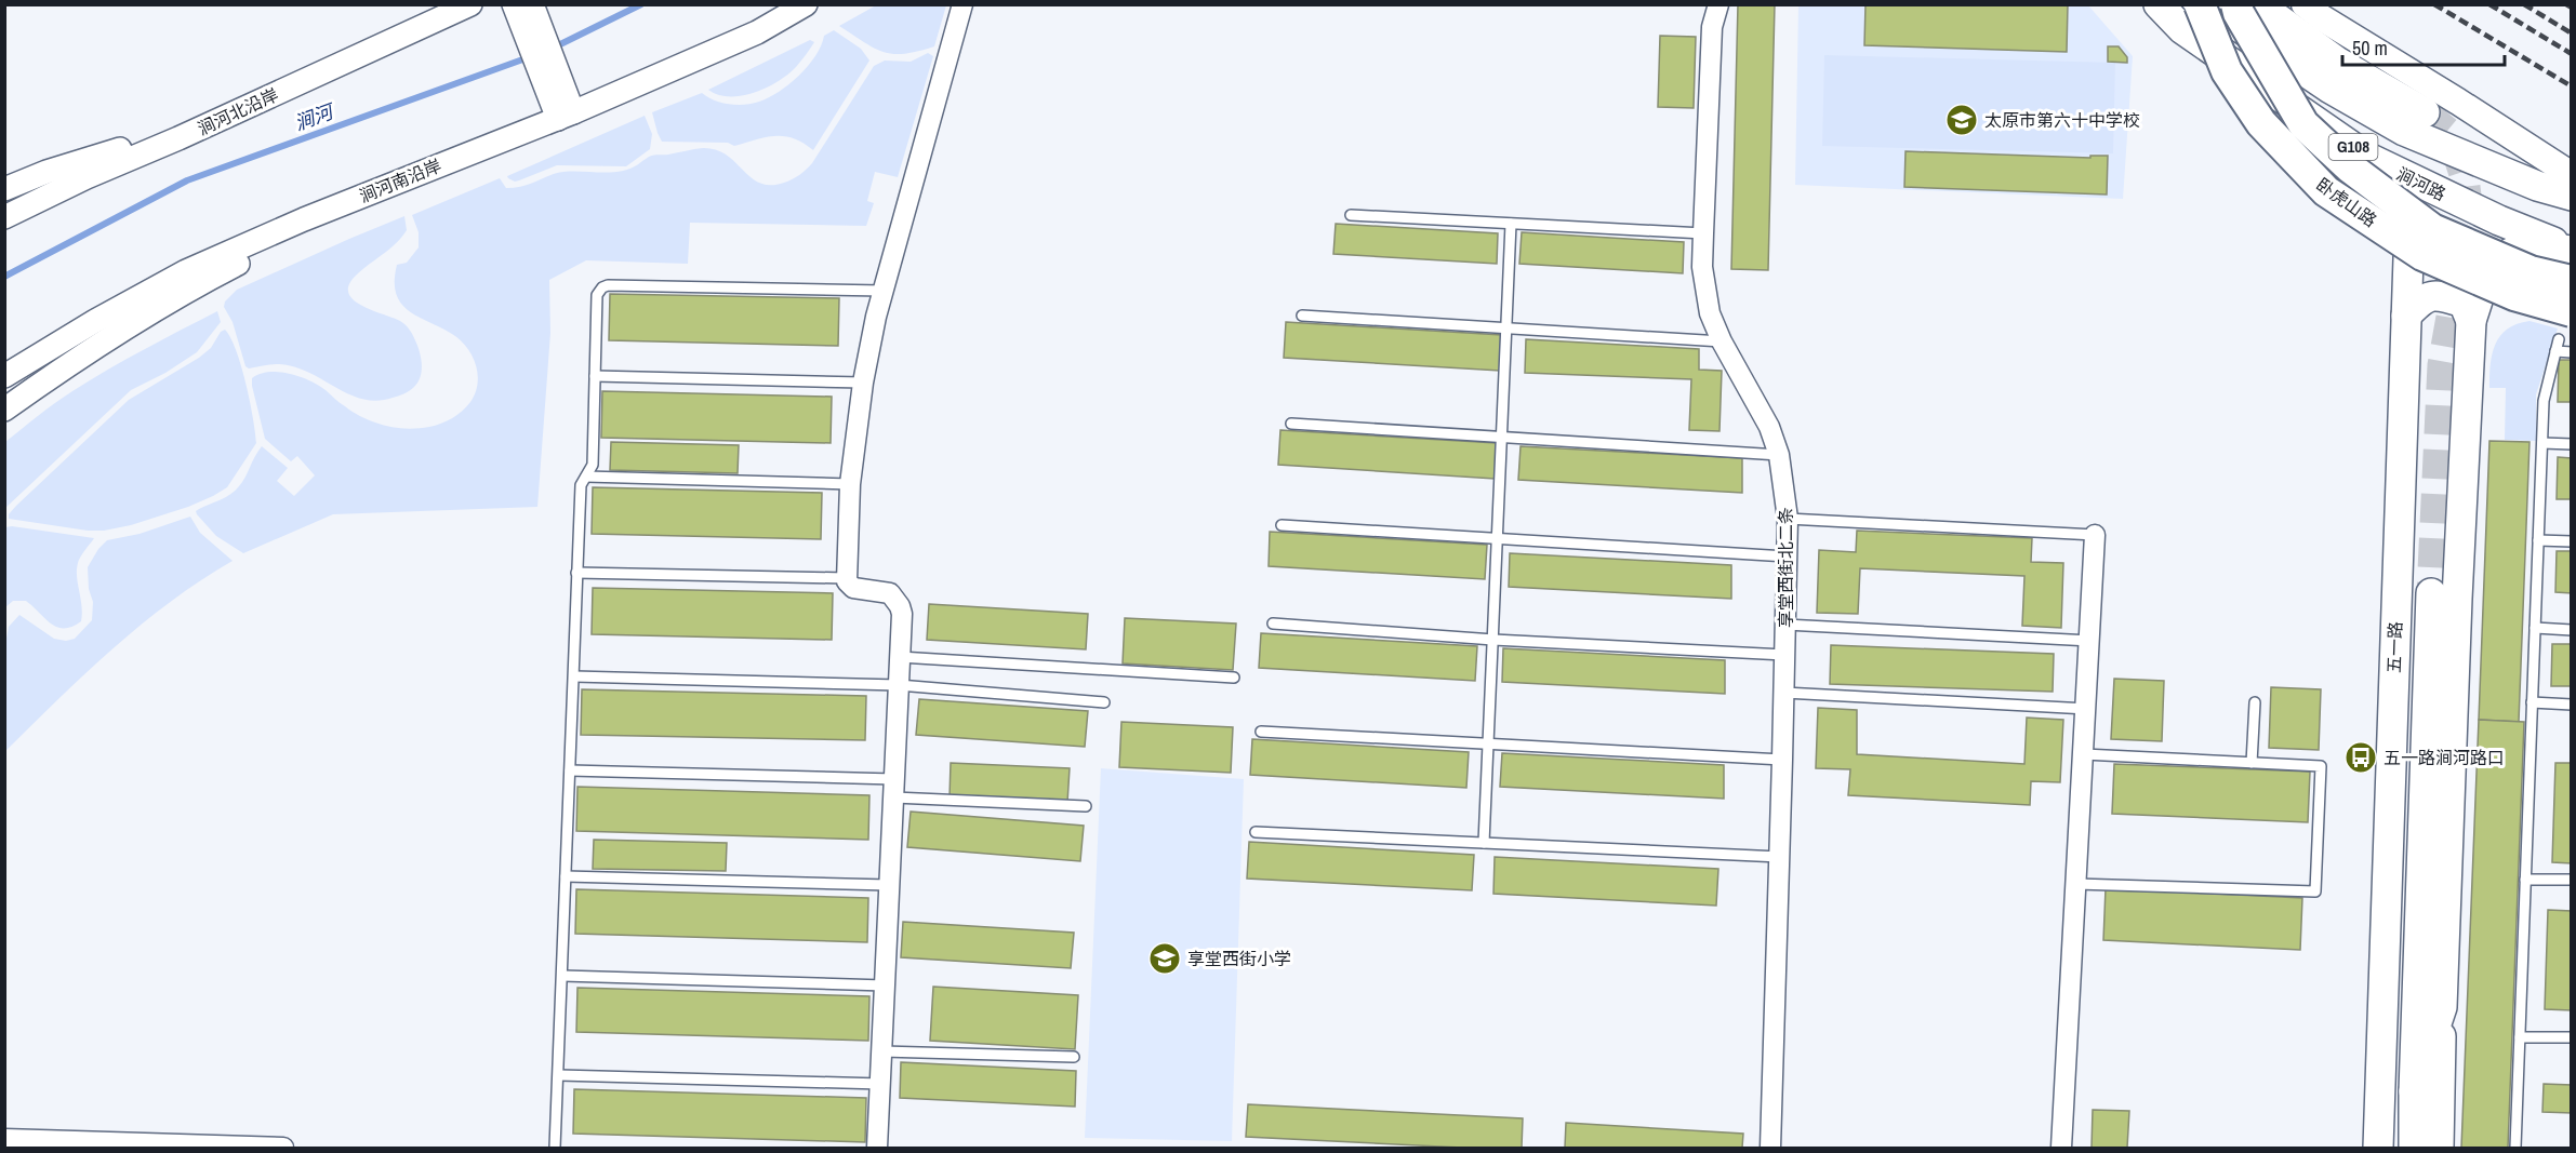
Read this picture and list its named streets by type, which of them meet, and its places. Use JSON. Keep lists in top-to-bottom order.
{
  "streets": {
    "highway": ["卧虎山路"],
    "main road": ["G108", "涧河路", "五一路"],
    "street": ["涧河北沿岸", "涧河南沿岸", "享堂西街北二条"]
  },
  "crossings": [
    ["涧河路", "五一路"]
  ],
  "water": ["涧河"],
  "places": {
    "school or university": ["太原市第六十中学校", "享堂西街小学"],
    "bus stop": ["五一路涧河路口"]
  },
  "scale_bar": "50 m"
}
